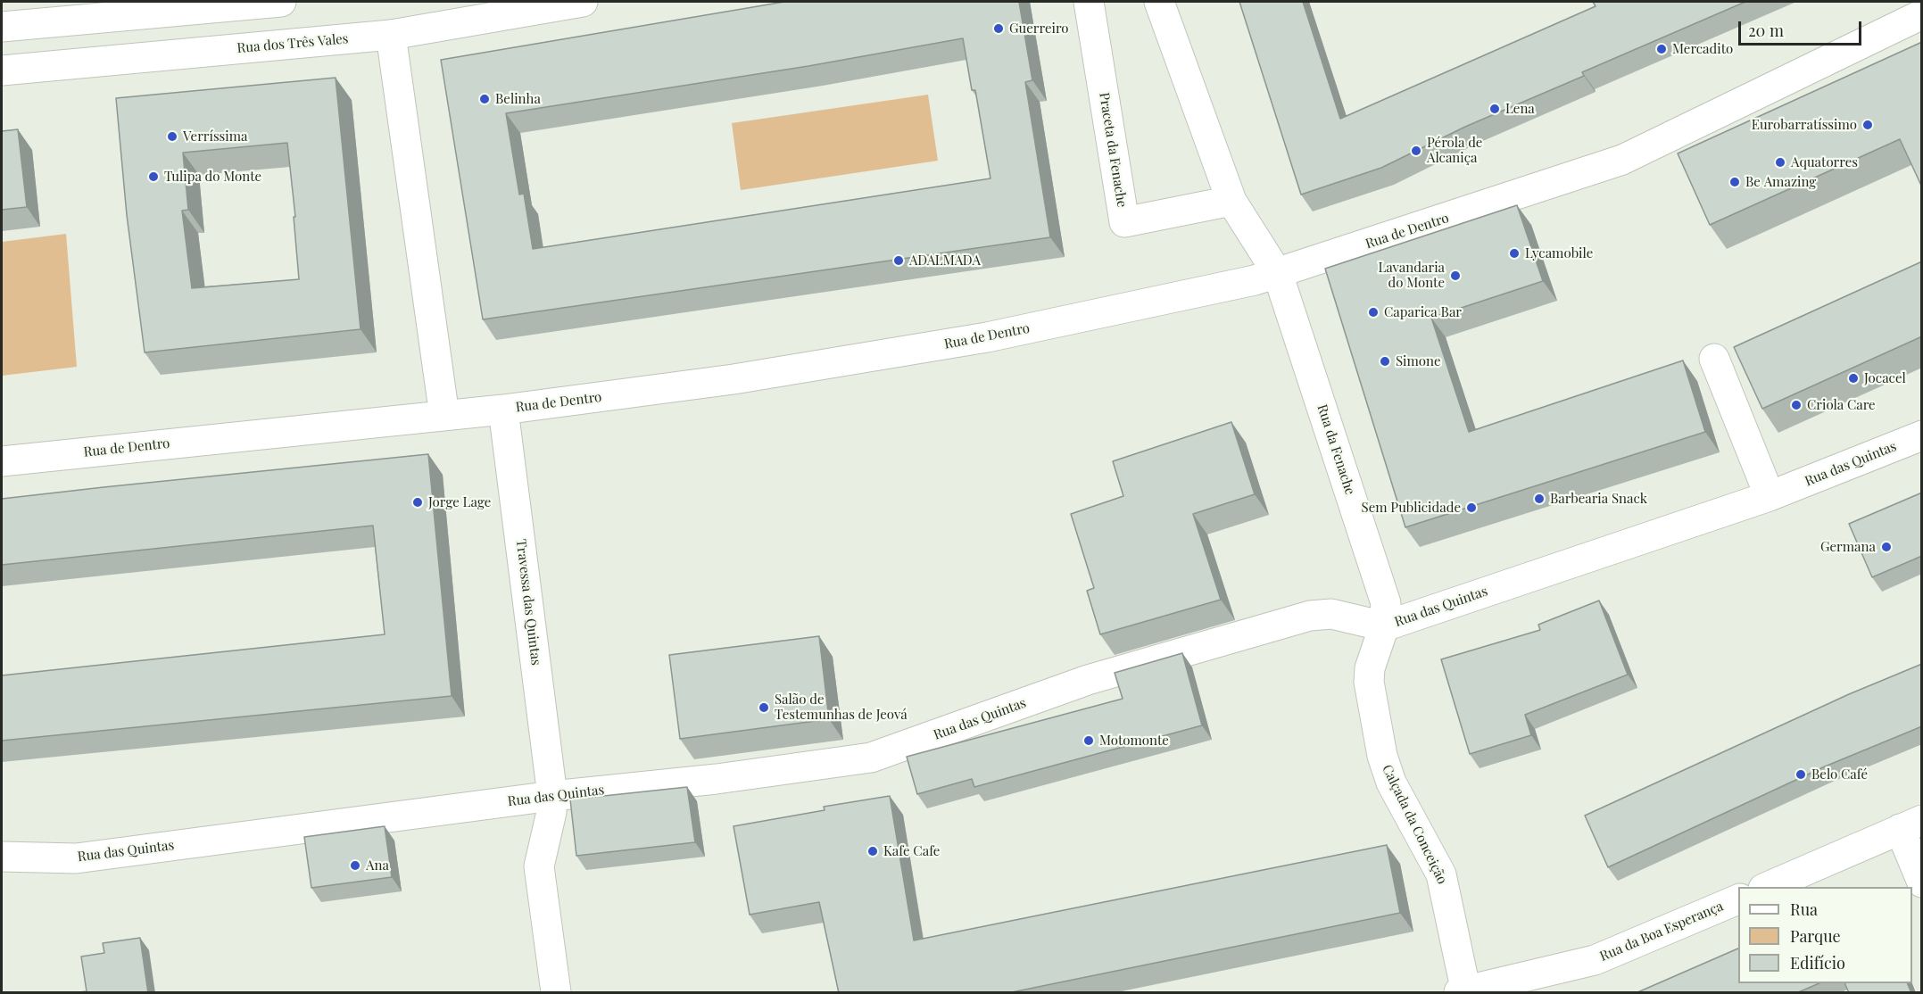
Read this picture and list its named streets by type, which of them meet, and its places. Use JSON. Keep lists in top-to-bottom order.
{
  "streets": {
    "street": [
      "Rua dos Três Vales",
      "Praceta da Fenache",
      "Rua de Dentro",
      "Rua da Fenache",
      "Rua das Quintas",
      "Travessa das Quintas",
      "Calçada da Conceição",
      "Rua da Boa Esperança"
    ]
  },
  "crossings": [
    ["Rua de Dentro", "Rua da Fenache"],
    ["Rua de Dentro", "Travessa das Quintas"],
    ["Rua da Fenache", "Rua das Quintas"],
    ["Rua da Fenache", "Calçada da Conceição"],
    ["Rua das Quintas", "Travessa das Quintas"],
    ["Rua das Quintas", "Calçada da Conceição"],
    ["Calçada da Conceição", "Rua da Boa Esperança"]
  ],
  "places": [
    "Guerreiro",
    "Mercadito",
    "Belinha",
    "Lena",
    "Eurobarratíssimo",
    "Verríssima",
    "Pérola de Alcaniça",
    "Aquatorres",
    "Tulipa do Monte",
    "Be Amazing",
    "Lycamobile",
    "ADALMADA",
    "Lavandaria do Monte",
    "Caparica Bar",
    "Simone",
    "Jocacel",
    "Criola Care",
    "Barbearia Snack",
    "Jorge Lage",
    "Sem Publicidade",
    "Germana",
    "Salão de Testemunhas de Jeová",
    "Motomonte",
    "Belo Café",
    "Kafe Cafe",
    "Ana"
  ],
  "legend": ["Rua", "Parque", "Edifício"],
  "scale_bar": "20 m"
}
